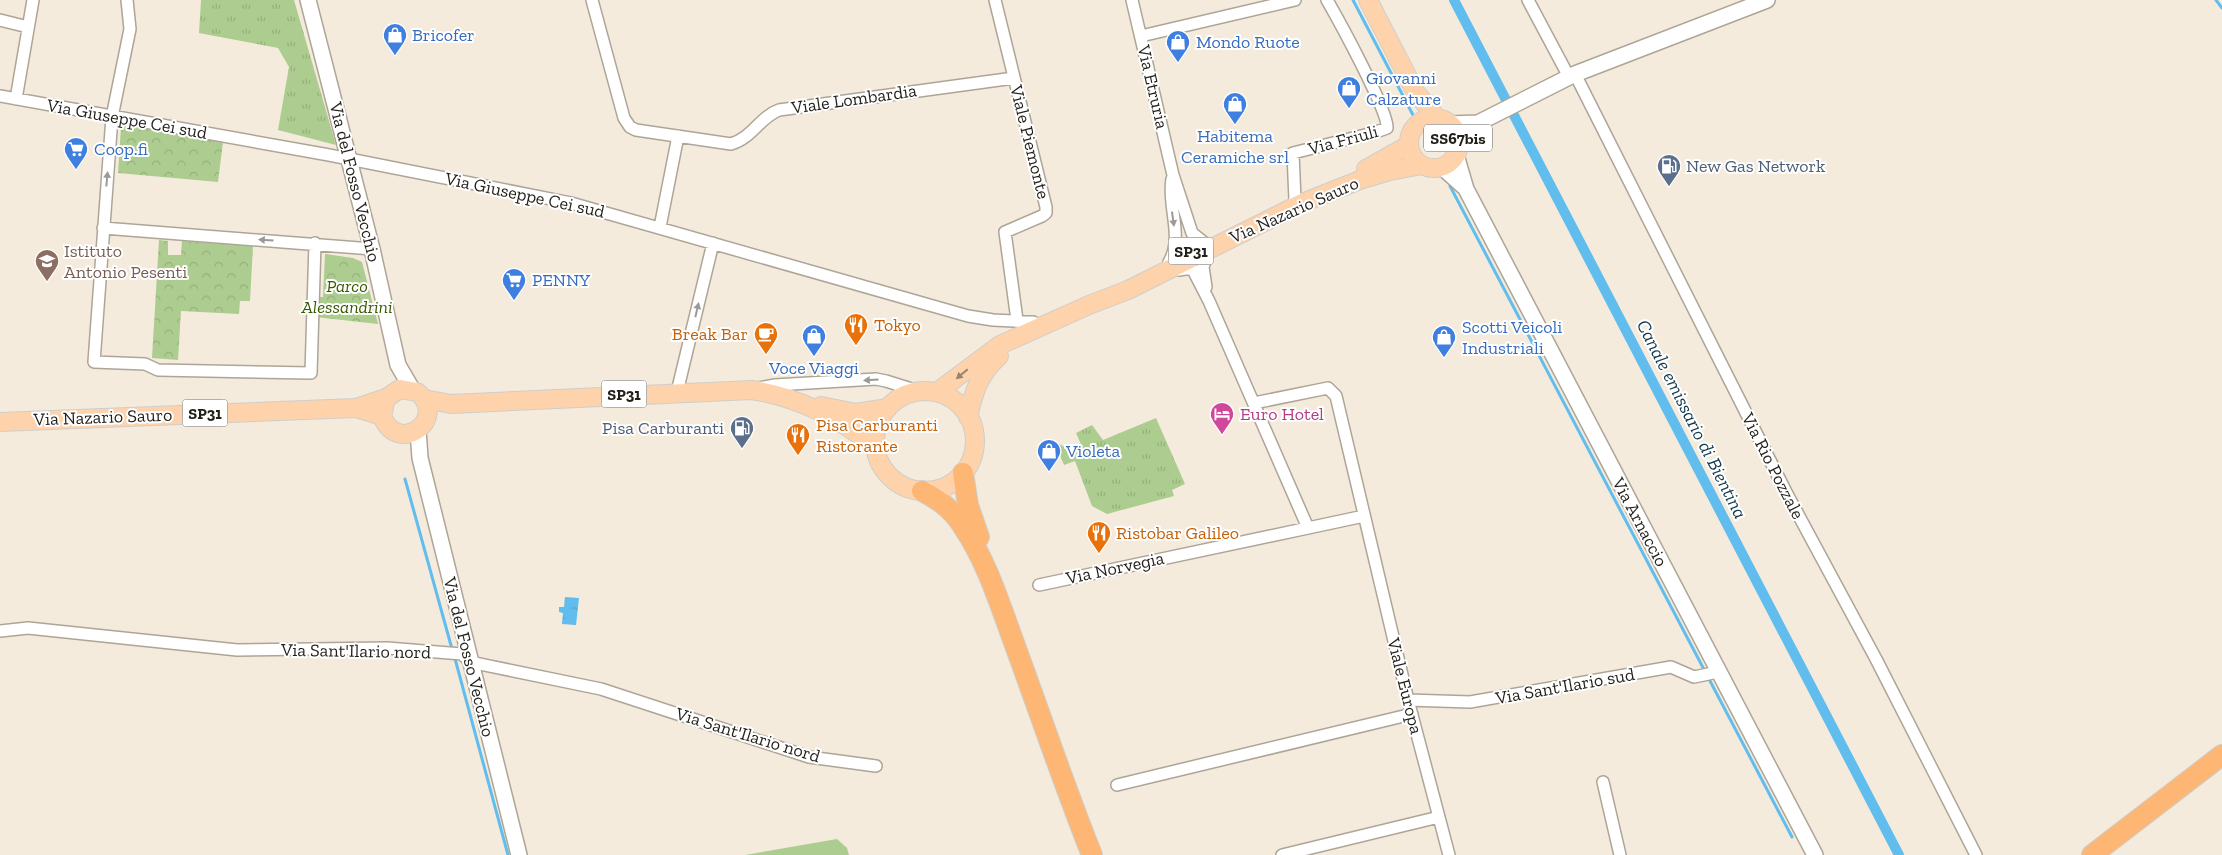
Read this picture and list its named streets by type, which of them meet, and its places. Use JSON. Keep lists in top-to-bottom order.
{
  "streets": {
    "main road": [
      "SS67bis",
      "Via del Fosso Vecchio",
      "Via Nazario Sauro",
      "SP31",
      "Via Arnaccio"
    ],
    "street": [
      "Via Etruria",
      "Viale Lombardia",
      "Via Giuseppe Cei sud",
      "Via Friuli",
      "Viale Piemonte",
      "Via Rio Pozzale",
      "Via Norvegia",
      "Via Sant'Ilario nord",
      "Viale Europa",
      "Via Sant'Ilario sud"
    ]
  },
  "crossings": [
    ["Via Etruria", "Via Nazario Sauro"],
    ["Viale Lombardia", "Viale Piemonte"],
    ["Via Giuseppe Cei sud", "Viale Piemonte"],
    ["Via Giuseppe Cei sud", "Via del Fosso Vecchio"],
    ["Via Giuseppe Cei sud", "Via Nazario Sauro"],
    ["SS67bis", "Via Nazario Sauro"],
    ["SS67bis", "Via Arnaccio"],
    ["Via Friuli", "Via Nazario Sauro"],
    ["Via del Fosso Vecchio", "Via Nazario Sauro"],
    ["Via del Fosso Vecchio", "Via Sant'Ilario nord"],
    ["Via Nazario Sauro", "Via Arnaccio"],
    ["Via Arnaccio", "Via Sant'Ilario sud"],
    ["Viale Europa", "Via Sant'Ilario sud"]
  ],
  "water": ["Canale emissario di Bientina"],
  "parks": ["Parco Alessandrini"],
  "places": {
    "shop": [
      "Bricofer",
      "Mondo Ruote",
      "Giovanni Calzature",
      "Habitema Ceramiche srl",
      "Voce Viaggi",
      "Scotti Veicoli Industriali",
      "Violeta"
    ],
    "supermarket": ["Coop.fi", "PENNY"],
    "fuel station": ["New Gas Network", "Pisa Carburanti"],
    "school or university": ["Istituto Antonio Pesenti"],
    "restaurant": ["Tokyo", "Pisa Carburanti Ristorante", "Ristobar Galileo"],
    "cafe": ["Break Bar"],
    "hotel": ["Euro Hotel"]
  }
}
